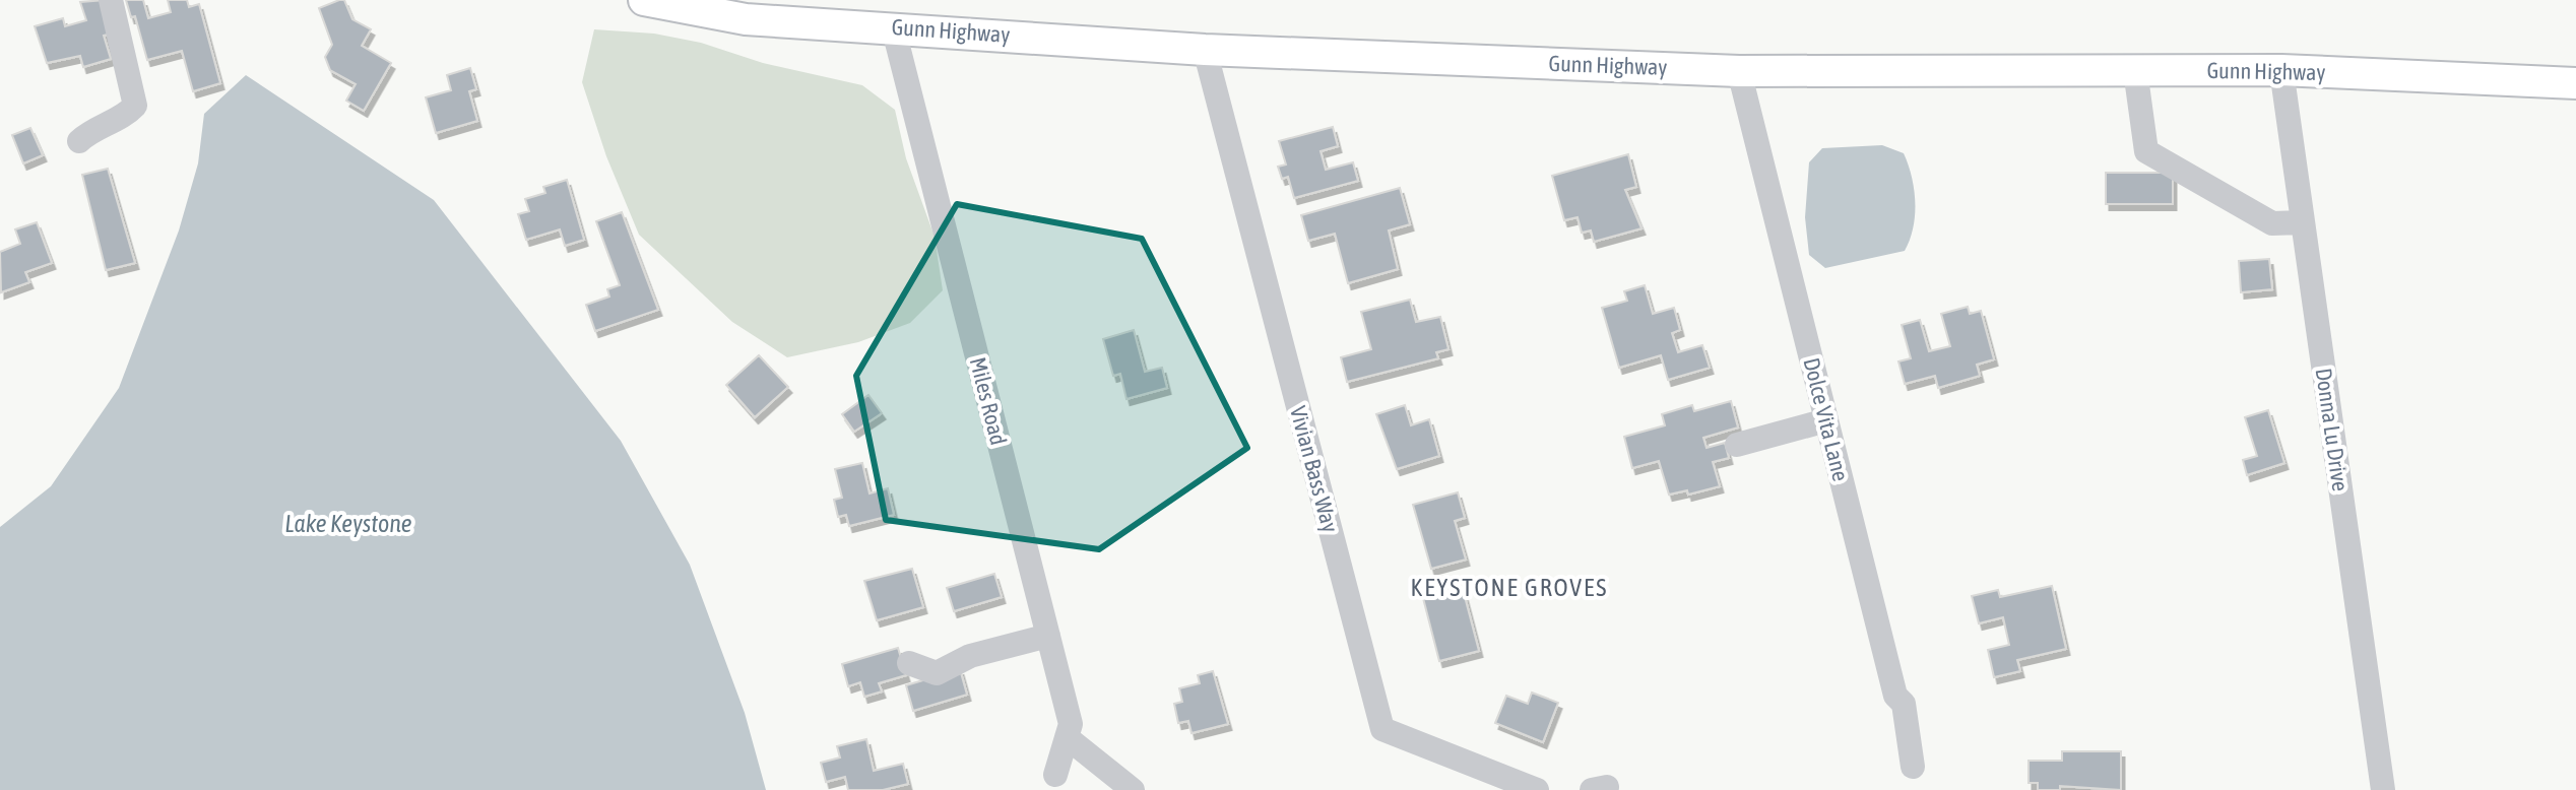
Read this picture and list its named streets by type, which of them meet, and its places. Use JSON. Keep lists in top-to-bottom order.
{
  "streets": {
    "main road": ["Gunn Highway"],
    "street": [
      "Miles Road",
      "Dolce Vita Lane",
      "Donna Lu Drive",
      "Vivian Bass Way"
    ]
  },
  "crossings": [
    ["Gunn Highway", "Miles Road"],
    ["Gunn Highway", "Dolce Vita Lane"],
    ["Gunn Highway", "Donna Lu Drive"],
    ["Gunn Highway", "Vivian Bass Way"]
  ],
  "districts": ["KEYSTONE GROVES"],
  "water": ["Lake Keystone"]
}
